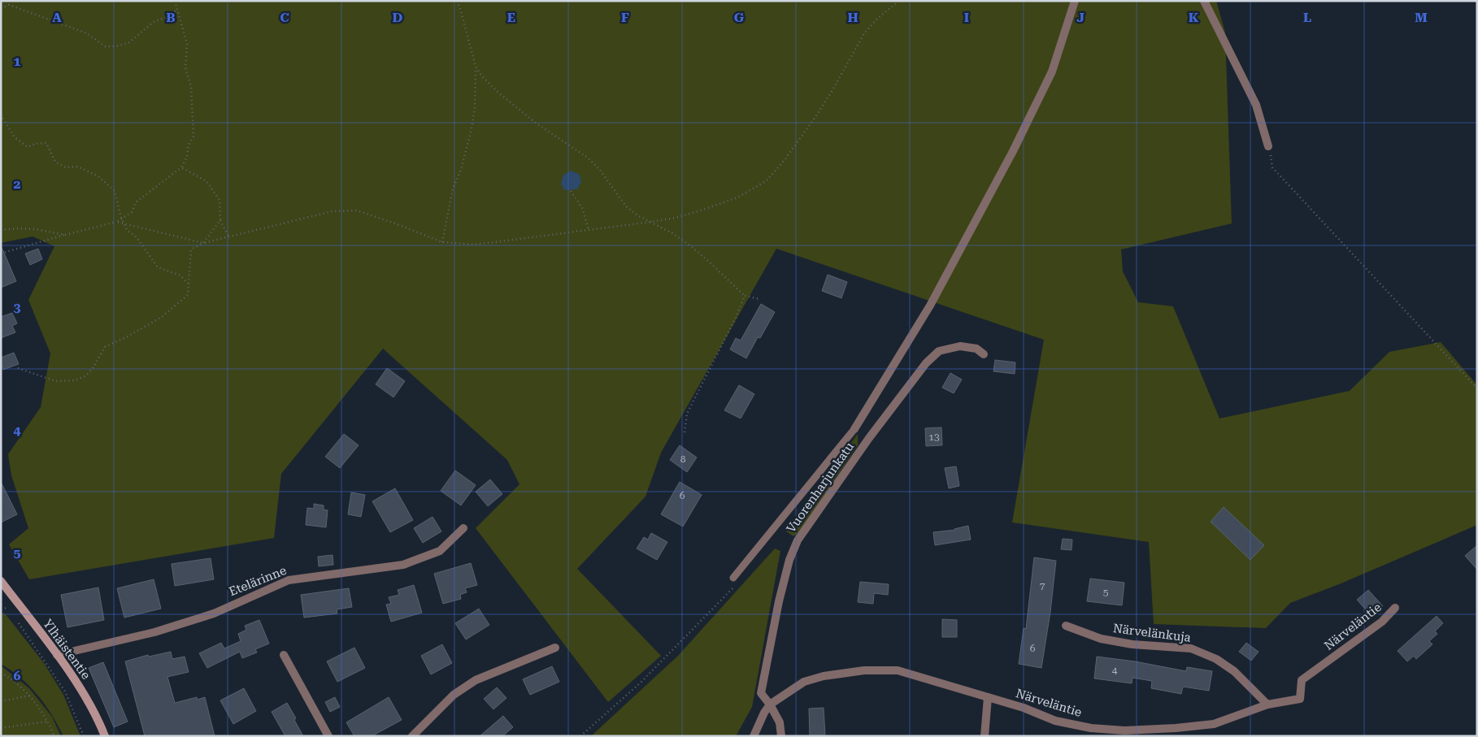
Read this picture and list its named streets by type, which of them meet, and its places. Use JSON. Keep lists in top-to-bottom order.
{
  "streets": {
    "street": [
      "Vuorenharjunkatu",
      "Etelärinne",
      "Närveläntie",
      "Närvelänkuja",
      "Ylhäistentie"
    ]
  },
  "crossings": [
    ["Vuorenharjunkatu", "Närveläntie"],
    ["Etelärinne", "Ylhäistentie"],
    ["Närveläntie", "Närvelänkuja"]
  ],
  "house_numbers": [
    "13",
    "8",
    "6",
    "7",
    "5",
    "6",
    "4"
  ],
  "grid": {
    "columns": [
      "A",
      "B",
      "C",
      "D",
      "E",
      "F",
      "G",
      "H",
      "I",
      "J",
      "K",
      "L",
      "M"
    ],
    "rows": [
      "1",
      "2",
      "3",
      "4",
      "5",
      "6"
    ]
  }
}
